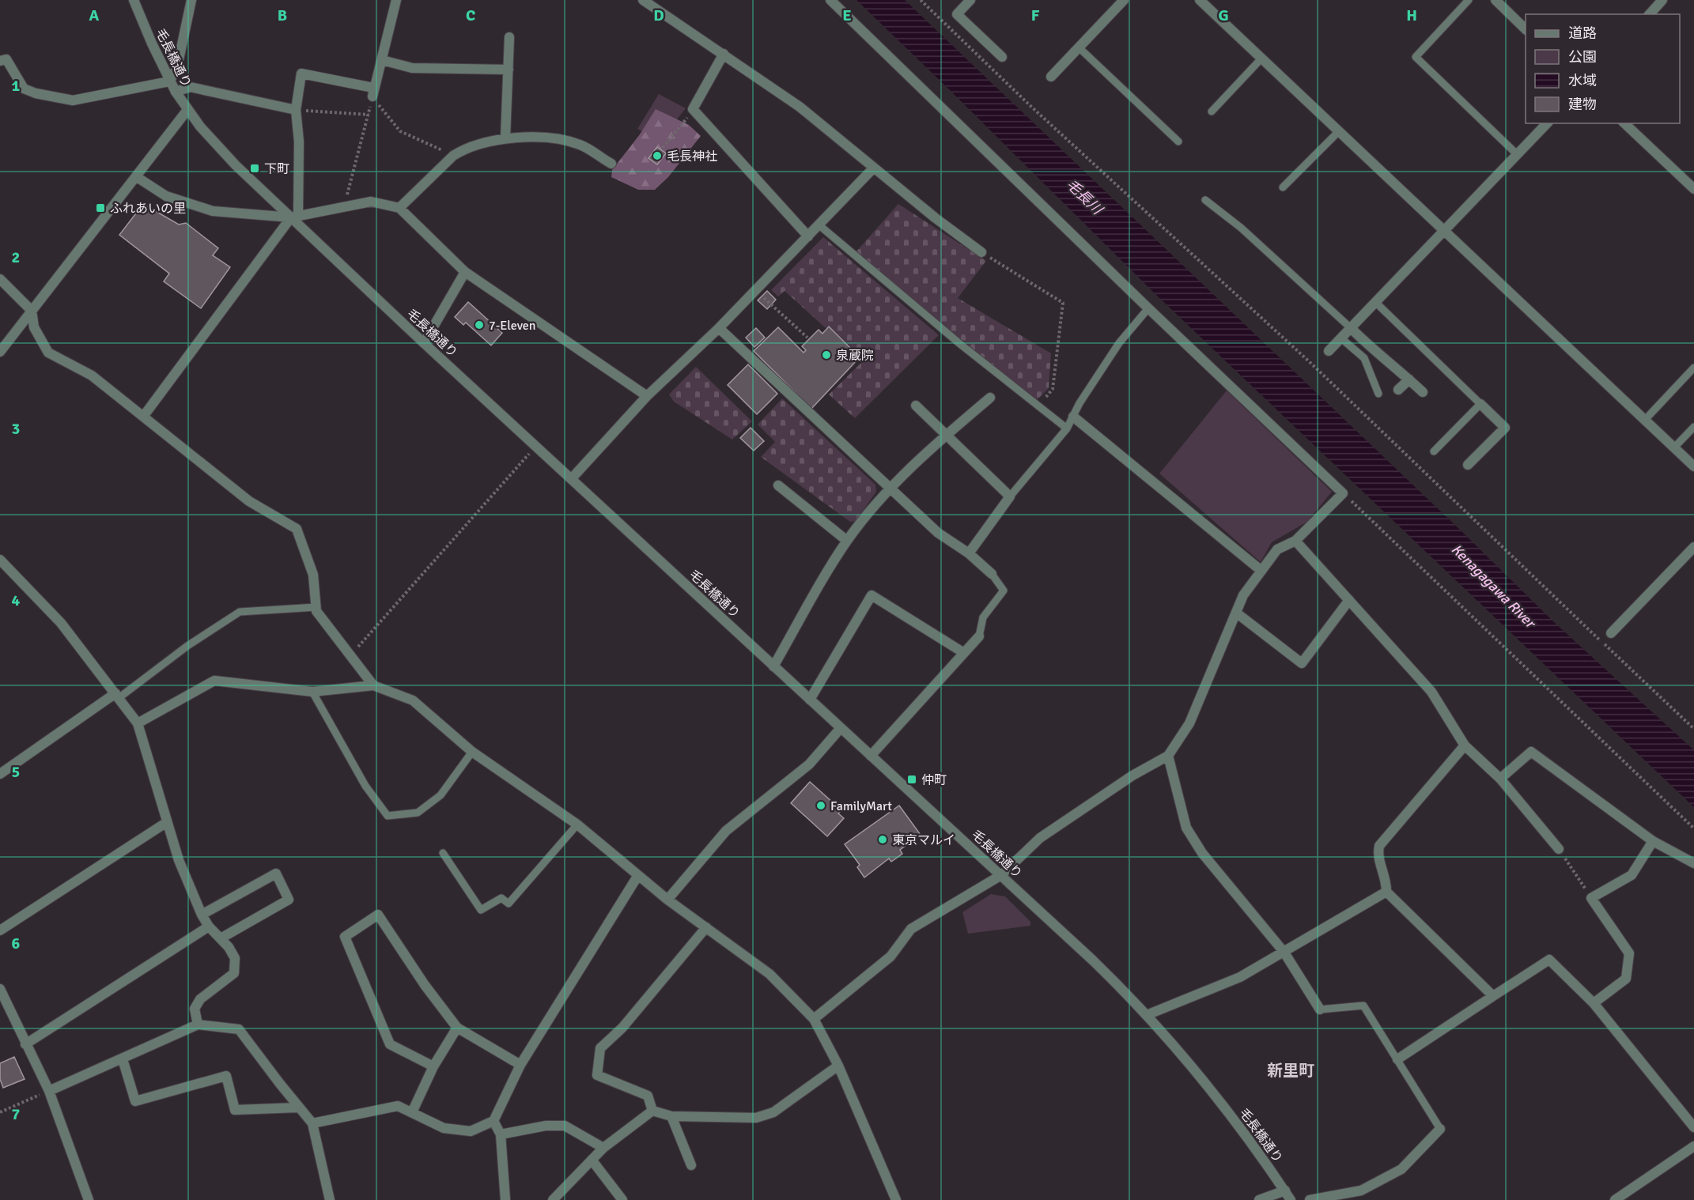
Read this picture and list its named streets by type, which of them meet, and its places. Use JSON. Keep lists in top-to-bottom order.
{
  "streets": {
    "street": ["毛長橋通り"]
  },
  "districts": ["新里町"],
  "water": ["毛長川", "Kenagagawa River"],
  "places": {
    "other": [
      "毛長神社",
      "7-Eleven",
      "泉蔵院",
      "FamilyMart",
      "東京マルイ"
    ],
    "transit": ["下町", "ふれあいの里", "仲町"]
  },
  "legend": [
    "道路",
    "公園",
    "水域",
    "建物"
  ],
  "grid": {
    "columns": [
      "A",
      "B",
      "C",
      "D",
      "E",
      "F",
      "G",
      "H"
    ],
    "rows": [
      "1",
      "2",
      "3",
      "4",
      "5",
      "6",
      "7"
    ]
  }
}
